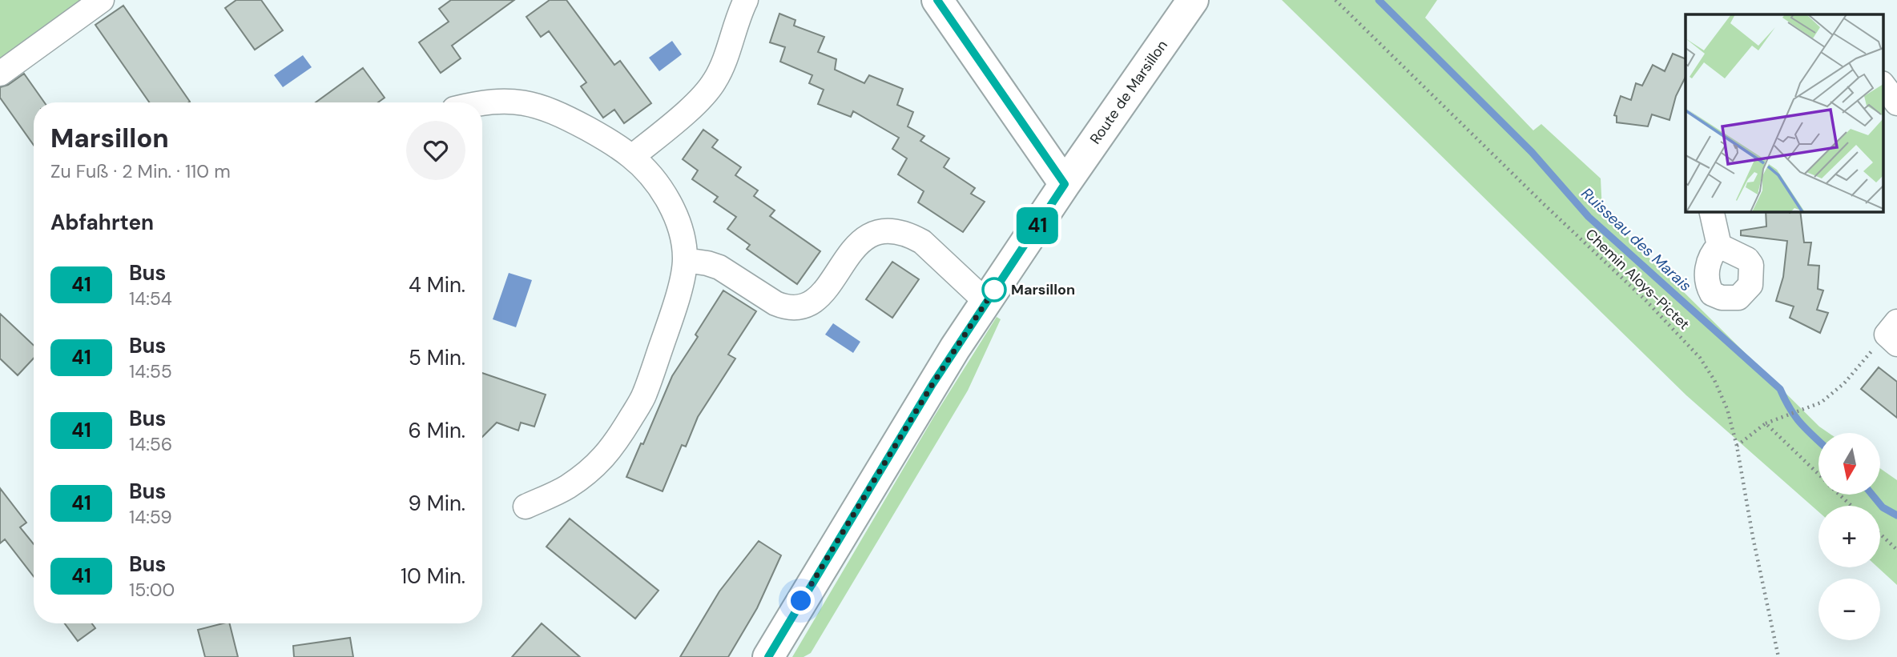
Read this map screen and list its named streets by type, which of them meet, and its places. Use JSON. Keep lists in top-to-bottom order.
{
  "streets": {
    "street": ["Route de Marsillon"],
    "path": ["Chemin Aloys-Pictet"]
  },
  "water": ["Ruisseau des Marais"],
  "places": ["Marsillon"],
  "lines": ["bus line 41"],
  "north": "bottom",
  "page": {
    "on_map": "41",
    "heading": [
      ["Marsillon", "Zu Fuß · 2 Min. · 110 m"],
      "Abfahrten"
    ],
    "list": [
      {
        "mark": "41",
        "name": "Bus",
        "note": "14:54",
        "value": "4 Min."
      },
      {
        "mark": "41",
        "name": "Bus",
        "note": "14:55",
        "value": "5 Min."
      },
      {
        "mark": "41",
        "name": "Bus",
        "note": "14:56",
        "value": "6 Min."
      },
      {
        "mark": "41",
        "name": "Bus",
        "note": "14:59",
        "value": "9 Min."
      },
      {
        "mark": "41",
        "name": "Bus",
        "note": "15:00",
        "value": "10 Min."
      }
    ],
    "map_buttons": ["+", "−"]
  }
}
